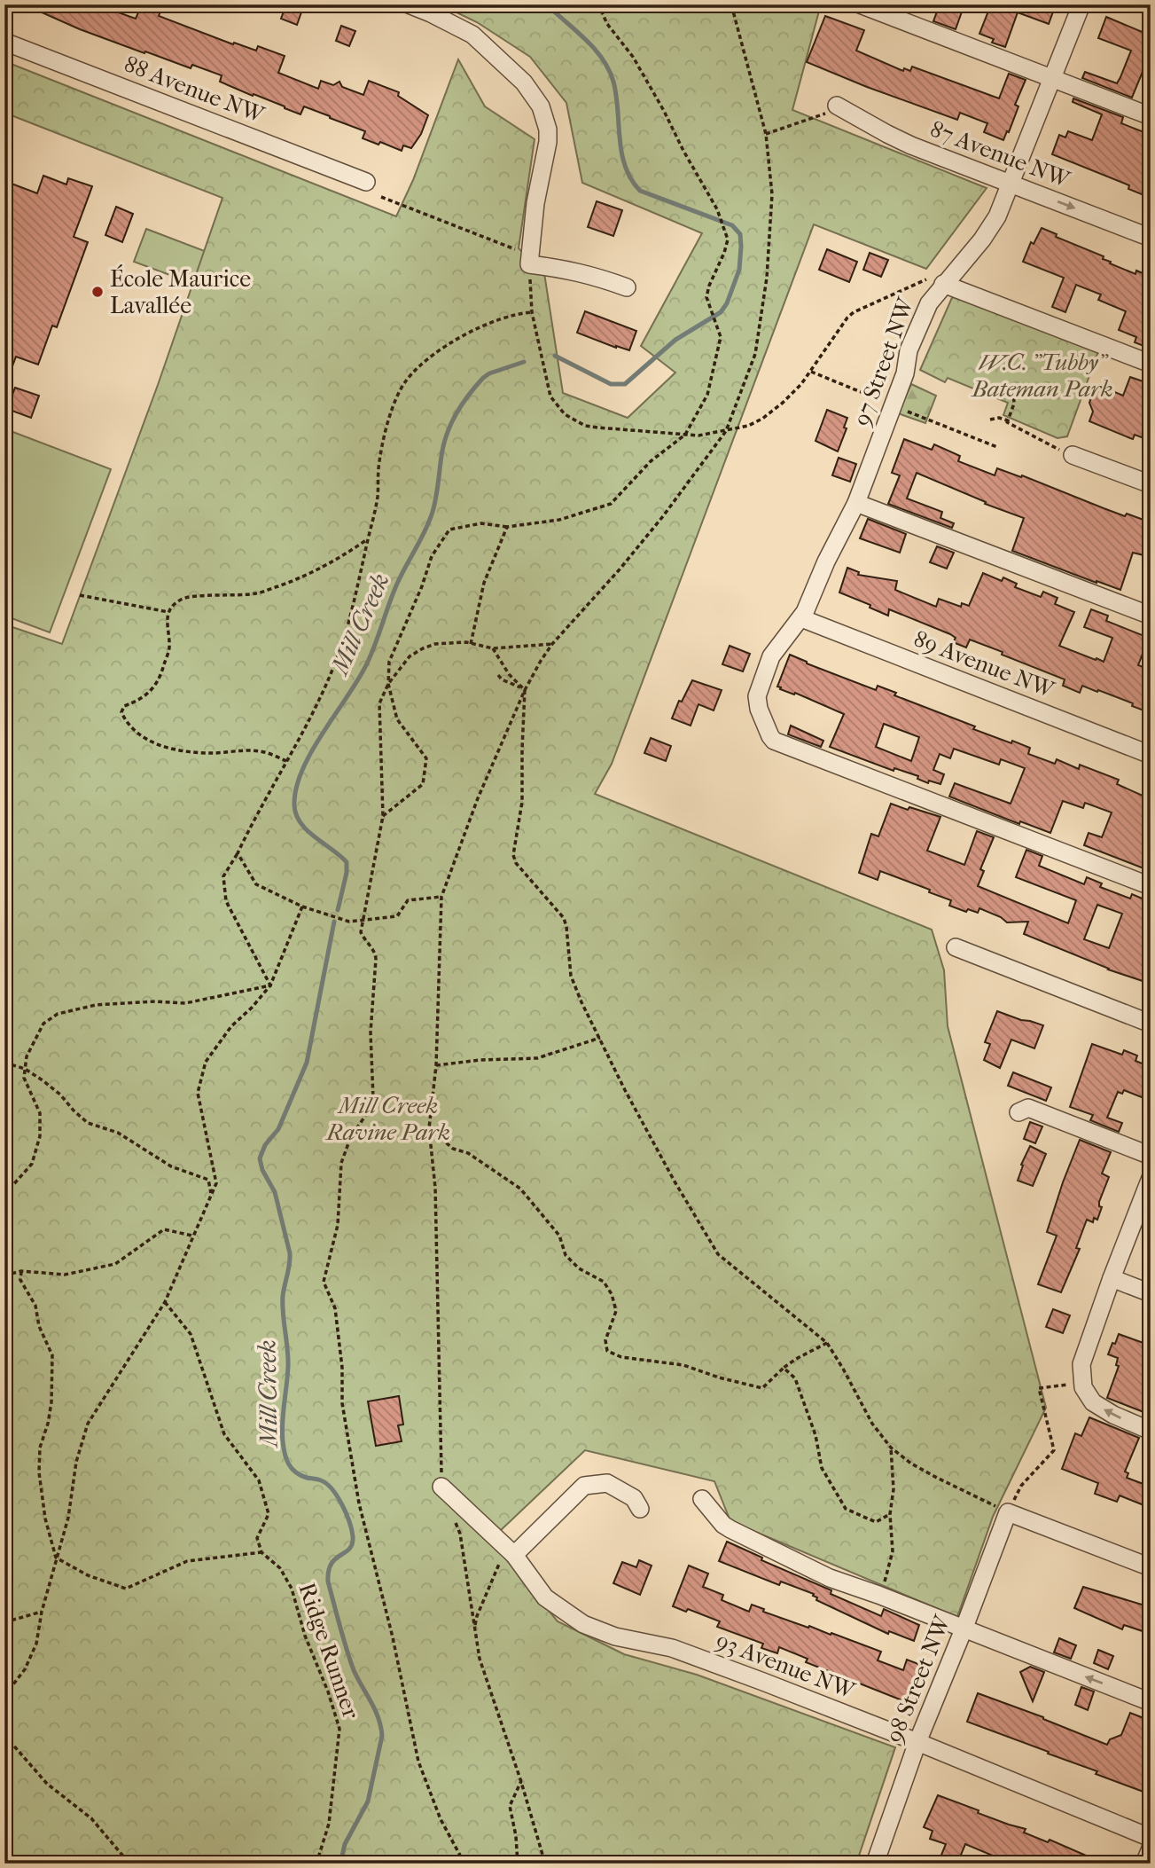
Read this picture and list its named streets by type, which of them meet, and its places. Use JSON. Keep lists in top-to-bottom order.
{
  "streets": {
    "street": [
      "88 Avenue NW",
      "87 Avenue NW",
      "97 Street NW",
      "89 Avenue NW",
      "93 Avenue NW",
      "98 Street NW"
    ],
    "path": ["Ridge Runner"]
  },
  "crossings": [
    ["87 Avenue NW", "97 Street NW"],
    ["97 Street NW", "89 Avenue NW"],
    ["93 Avenue NW", "98 Street NW"]
  ],
  "water": ["Mill Creek"],
  "parks": ["W.C. \"Tubby\" Bateman Park", "Mill Creek Ravine Park"],
  "places": ["École Maurice Lavallée"]
}
